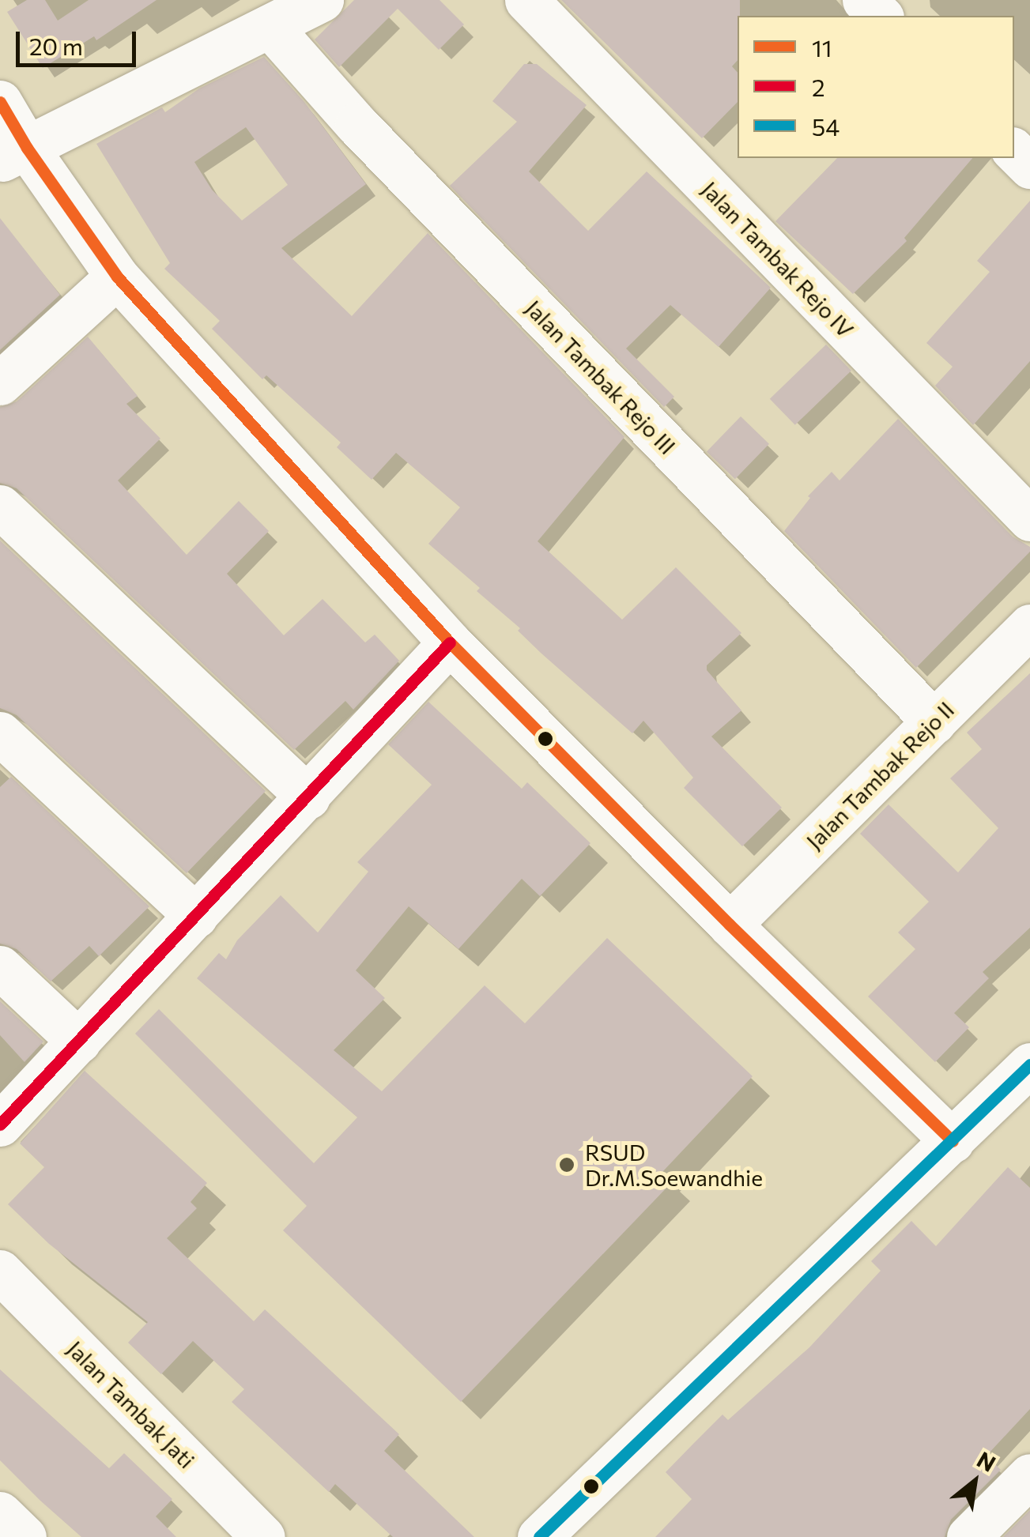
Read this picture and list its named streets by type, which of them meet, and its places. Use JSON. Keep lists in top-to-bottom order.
{
  "streets": {
    "street": [
      "Jalan Tambak Rejo IV",
      "Jalan Tambak Rejo III",
      "Jalan Tambak Rejo II",
      "Jalan Tambak Jati"
    ]
  },
  "crossings": [
    ["Jalan Tambak Rejo III", "Jalan Tambak Rejo II"]
  ],
  "places": ["RSUD Dr.M.Soewandhie"],
  "lines": ["transit line 11", "transit line 2", "transit line 54"],
  "legend": ["11", "2", "54"],
  "scale_bar": "20 m",
  "north": "top right"
}
